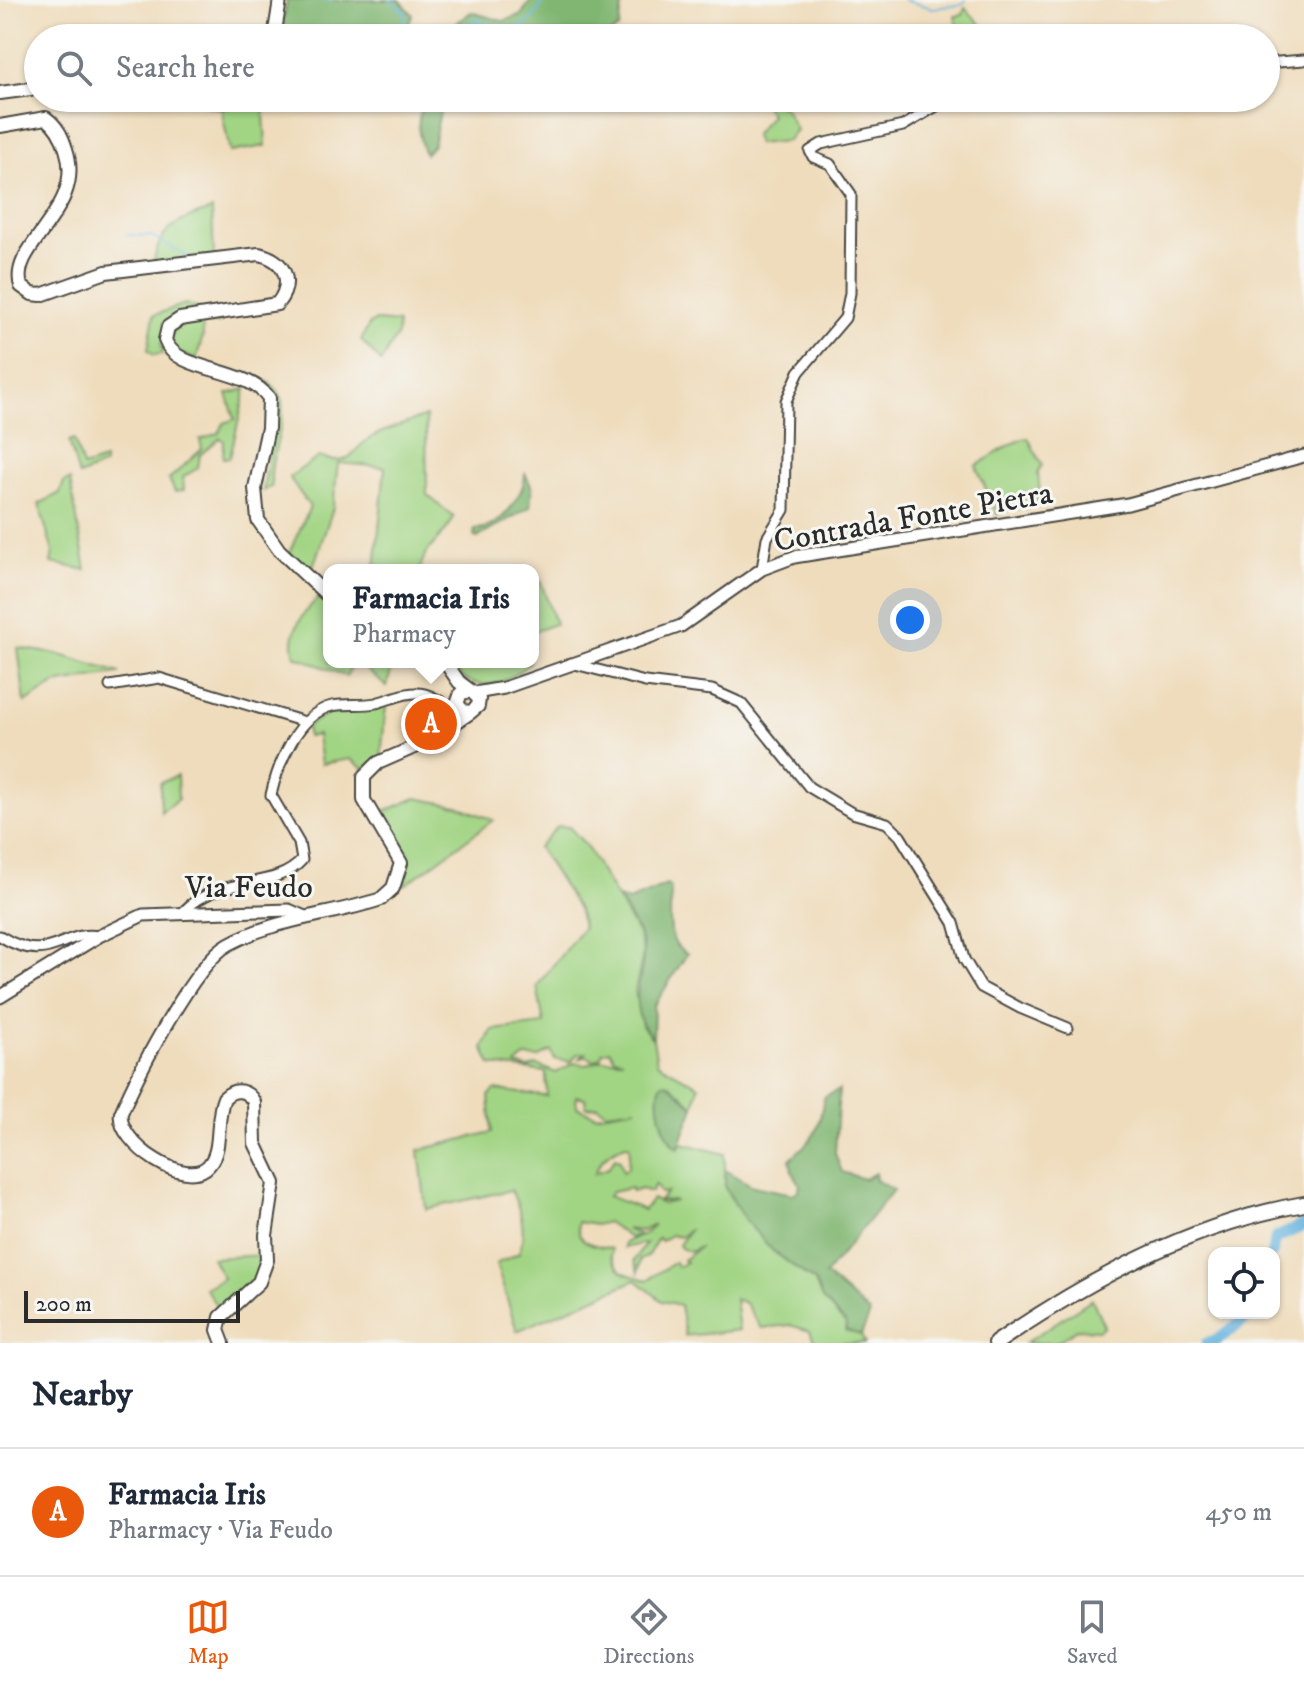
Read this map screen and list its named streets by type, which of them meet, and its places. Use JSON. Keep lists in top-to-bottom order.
{
  "streets": {
    "main road": ["Via Feudo"],
    "street": ["Contrada Fonte Pietra"]
  },
  "scale_bar": "200 m",
  "page": {
    "search": "Search here",
    "popup": ["Farmacia Iris", "Pharmacy"],
    "pins": "A",
    "scale": "200 m",
    "heading": "Nearby",
    "list": [
      {
        "mark": "A",
        "name": "Farmacia Iris",
        "note": "Pharmacy · Via Feudo",
        "value": "450 m"
      }
    ],
    "nav": ["Map", "Directions", "Saved"]
  }
}
